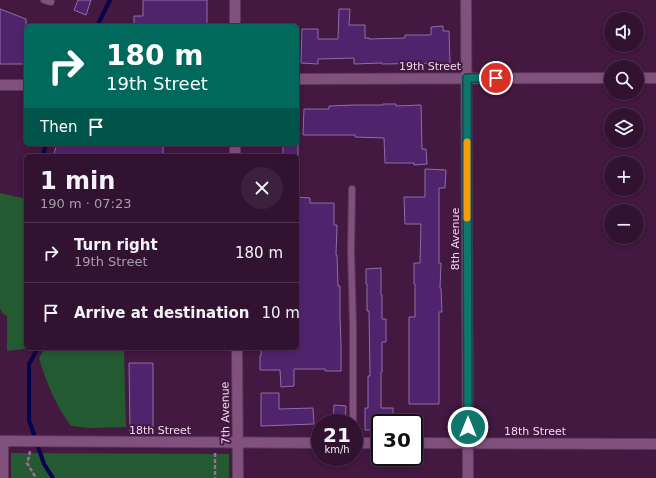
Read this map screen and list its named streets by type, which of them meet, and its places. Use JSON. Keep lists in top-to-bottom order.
{
  "streets": {
    "street": [
      "19th Street",
      "8th Avenue",
      "7th Avenue",
      "18th Street"
    ]
  },
  "crossings": [
    ["19th Street", "8th Avenue"],
    ["8th Avenue", "18th Street"],
    ["7th Avenue", "18th Street"]
  ],
  "page": {
    "map_buttons": ["+", "−"],
    "turn": ["180 m", "19th Street"],
    "then": "Then",
    "heading": ["1 min", "190 m · 07:23"],
    "list": [
      {
        "name": "Turn right",
        "note": "19th Street",
        "value": "180 m"
      },
      {
        "name": "Arrive at destination",
        "value": "10 m"
      }
    ],
    "speed": "21 km/h",
    "limit": "30"
  }
}
